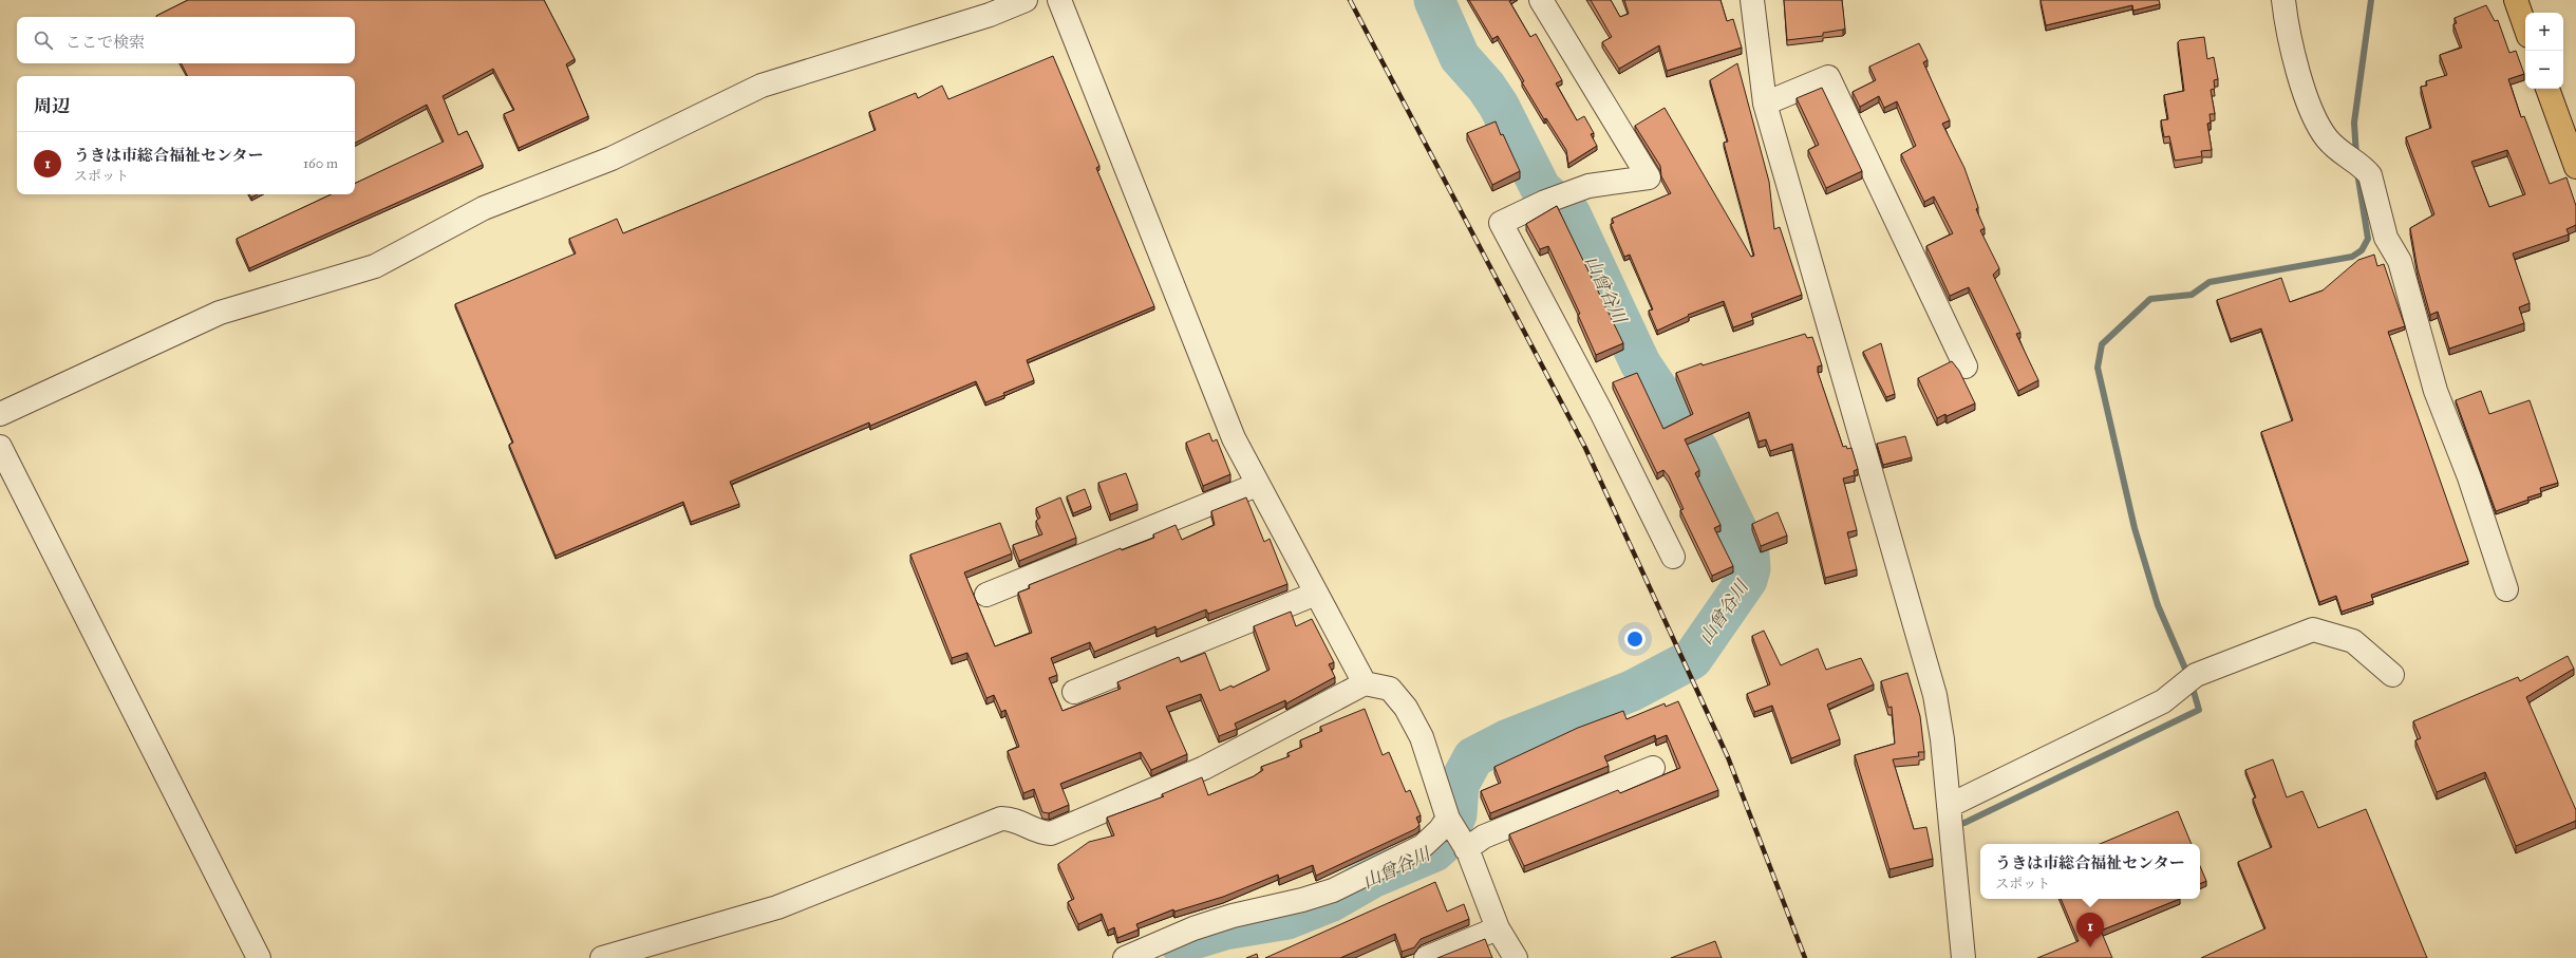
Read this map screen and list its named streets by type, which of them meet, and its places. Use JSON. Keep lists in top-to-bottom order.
{
  "water": ["山曾谷川"],
  "page": {
    "map_buttons": ["+", "−"],
    "search": "ここで検索",
    "heading": "周辺",
    "list": [
      {
        "mark": "1",
        "name": "うきは市総合福祉センター",
        "note": "スポット",
        "value": "160 m"
      }
    ],
    "popup": ["うきは市総合福祉センター", "スポット"],
    "pins": "1"
  }
}
